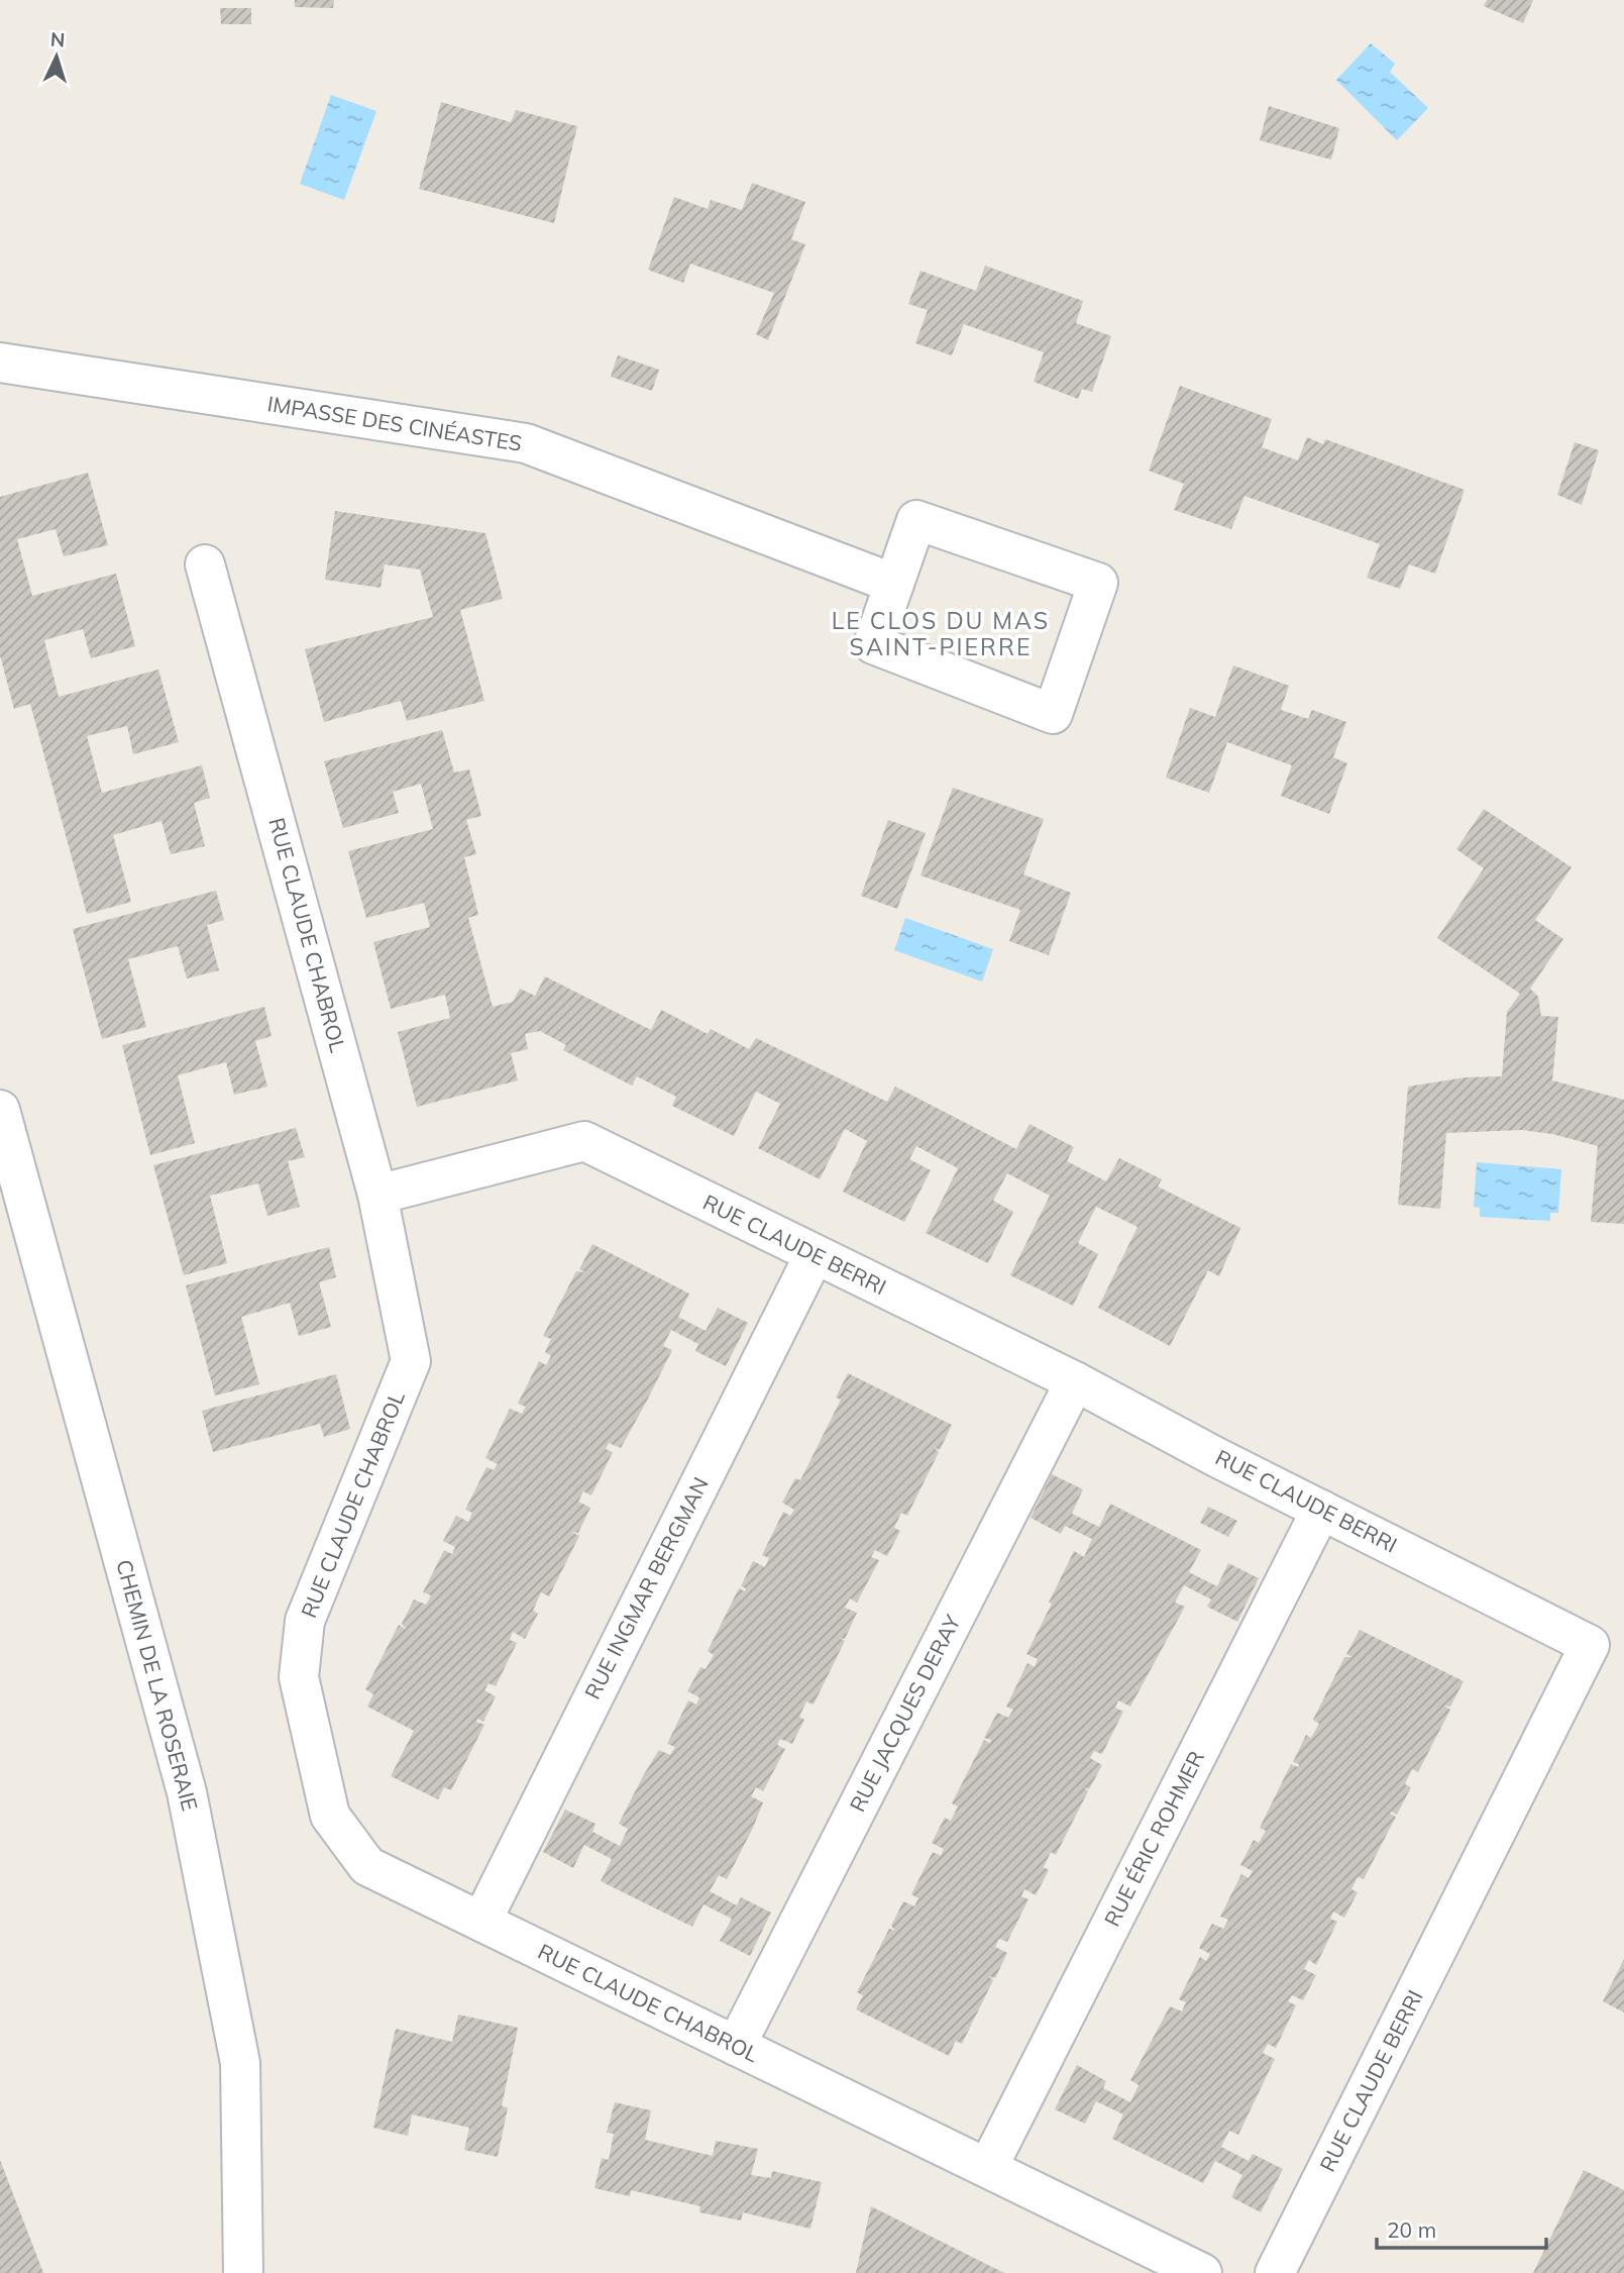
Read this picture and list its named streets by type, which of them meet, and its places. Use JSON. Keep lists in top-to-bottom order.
{
  "streets": {
    "street": [
      "IMPASSE DES CINÉASTES",
      "RUE CLAUDE CHABROL",
      "RUE CLAUDE BERRI",
      "RUE INGMAR BERGMAN",
      "CHEMIN DE LA ROSERAIE",
      "RUE JACQUES DERAY",
      "RUE ÉRIC ROHMER"
    ]
  },
  "crossings": [
    ["RUE CLAUDE CHABROL", "RUE CLAUDE BERRI"],
    ["RUE CLAUDE CHABROL", "RUE INGMAR BERGMAN"],
    ["RUE CLAUDE CHABROL", "RUE JACQUES DERAY"],
    ["RUE CLAUDE CHABROL", "RUE ÉRIC ROHMER"],
    ["RUE CLAUDE BERRI", "RUE INGMAR BERGMAN"],
    ["RUE CLAUDE BERRI", "RUE JACQUES DERAY"],
    ["RUE CLAUDE BERRI", "RUE ÉRIC ROHMER"]
  ],
  "districts": ["LE CLOS DU MAS SAINT-PIERRE"],
  "scale_bar": "20 m",
  "north": "top"
}
